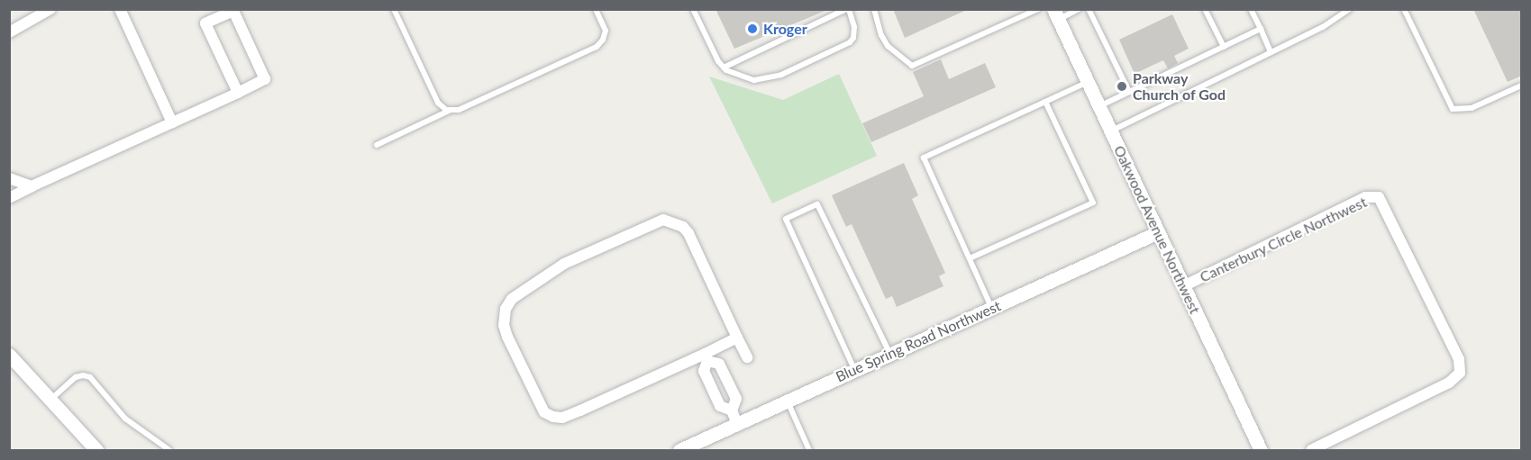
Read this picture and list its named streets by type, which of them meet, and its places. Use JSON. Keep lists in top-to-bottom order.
{
  "streets": {
    "street": ["Oakwood Avenue Northwest", "Canterbury Circle Northwest", "Blue Spring Road Northwest"]
  },
  "crossings": [
    ["Oakwood Avenue Northwest", "Canterbury Circle Northwest"],
    ["Oakwood Avenue Northwest", "Blue Spring Road Northwest"]
  ],
  "places": ["Kroger", "Parkway Church of God"]
}
